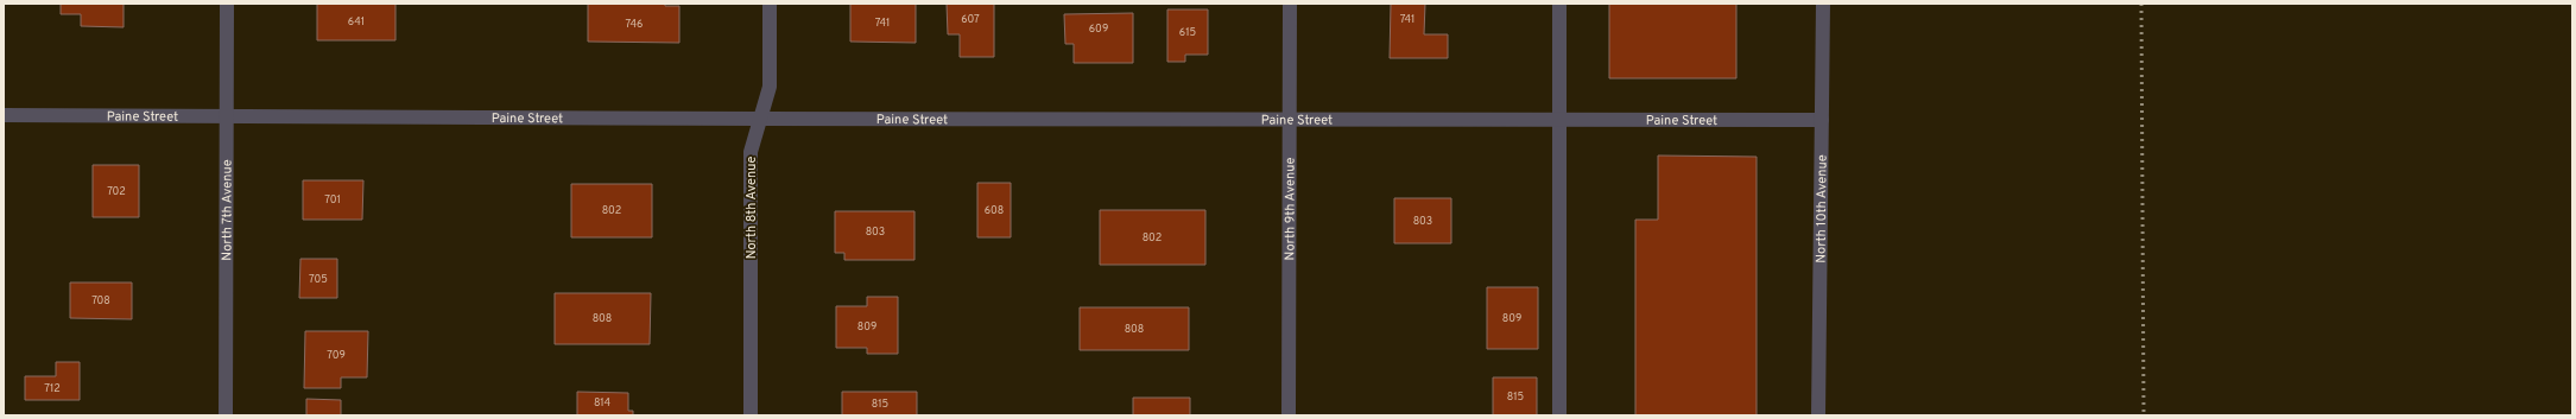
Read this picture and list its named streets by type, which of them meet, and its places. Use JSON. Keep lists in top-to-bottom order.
{
  "streets": {
    "street": [
      "Paine Street",
      "North 8th Avenue",
      "North 7th Avenue",
      "North 9th Avenue",
      "North 10th Avenue"
    ]
  },
  "crossings": [
    ["Paine Street", "North 8th Avenue"],
    ["Paine Street", "North 7th Avenue"],
    ["Paine Street", "North 9th Avenue"],
    ["Paine Street", "North 10th Avenue"]
  ],
  "house_numbers": [
    "607",
    "741",
    "641",
    "741",
    "746",
    "609",
    "615",
    "702",
    "701",
    "802",
    "608",
    "803",
    "803",
    "802",
    "705",
    "708",
    "808",
    "809",
    "809",
    "808",
    "709",
    "712",
    "815",
    "814",
    "815"
  ]
}
